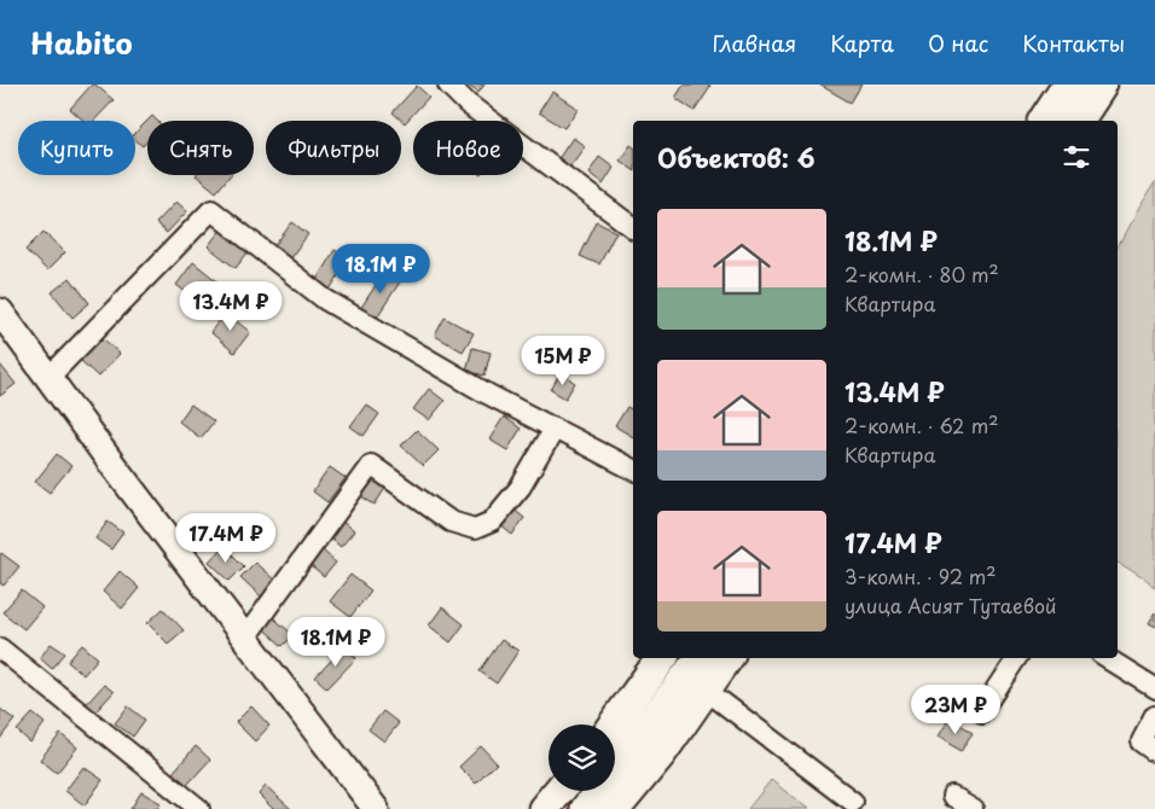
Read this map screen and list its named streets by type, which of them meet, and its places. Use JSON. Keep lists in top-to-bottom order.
{
  "page": {
    "header": "Habito",
    "nav": [
      "Главная",
      "Карта",
      "О нас",
      "Контакты"
    ],
    "chip": [
      "Купить",
      "Снять",
      "Фильтры",
      "Новое"
    ],
    "heading": "Объектов: 6",
    "list": [
      {
        "name": "18.1M ₽",
        "note": "2-комн. · 80 m² · Квартира"
      },
      {
        "name": "13.4M ₽",
        "note": "2-комн. · 62 m² · Квартира"
      },
      {
        "name": "17.4M ₽",
        "note": "3-комн. · 92 m² · улица Асият Тутаевой"
      }
    ],
    "price": [
      "18.1M ₽",
      "13.4M ₽",
      "15M ₽",
      "17.4M ₽",
      "18.1M ₽",
      "23M ₽"
    ]
  }
}
